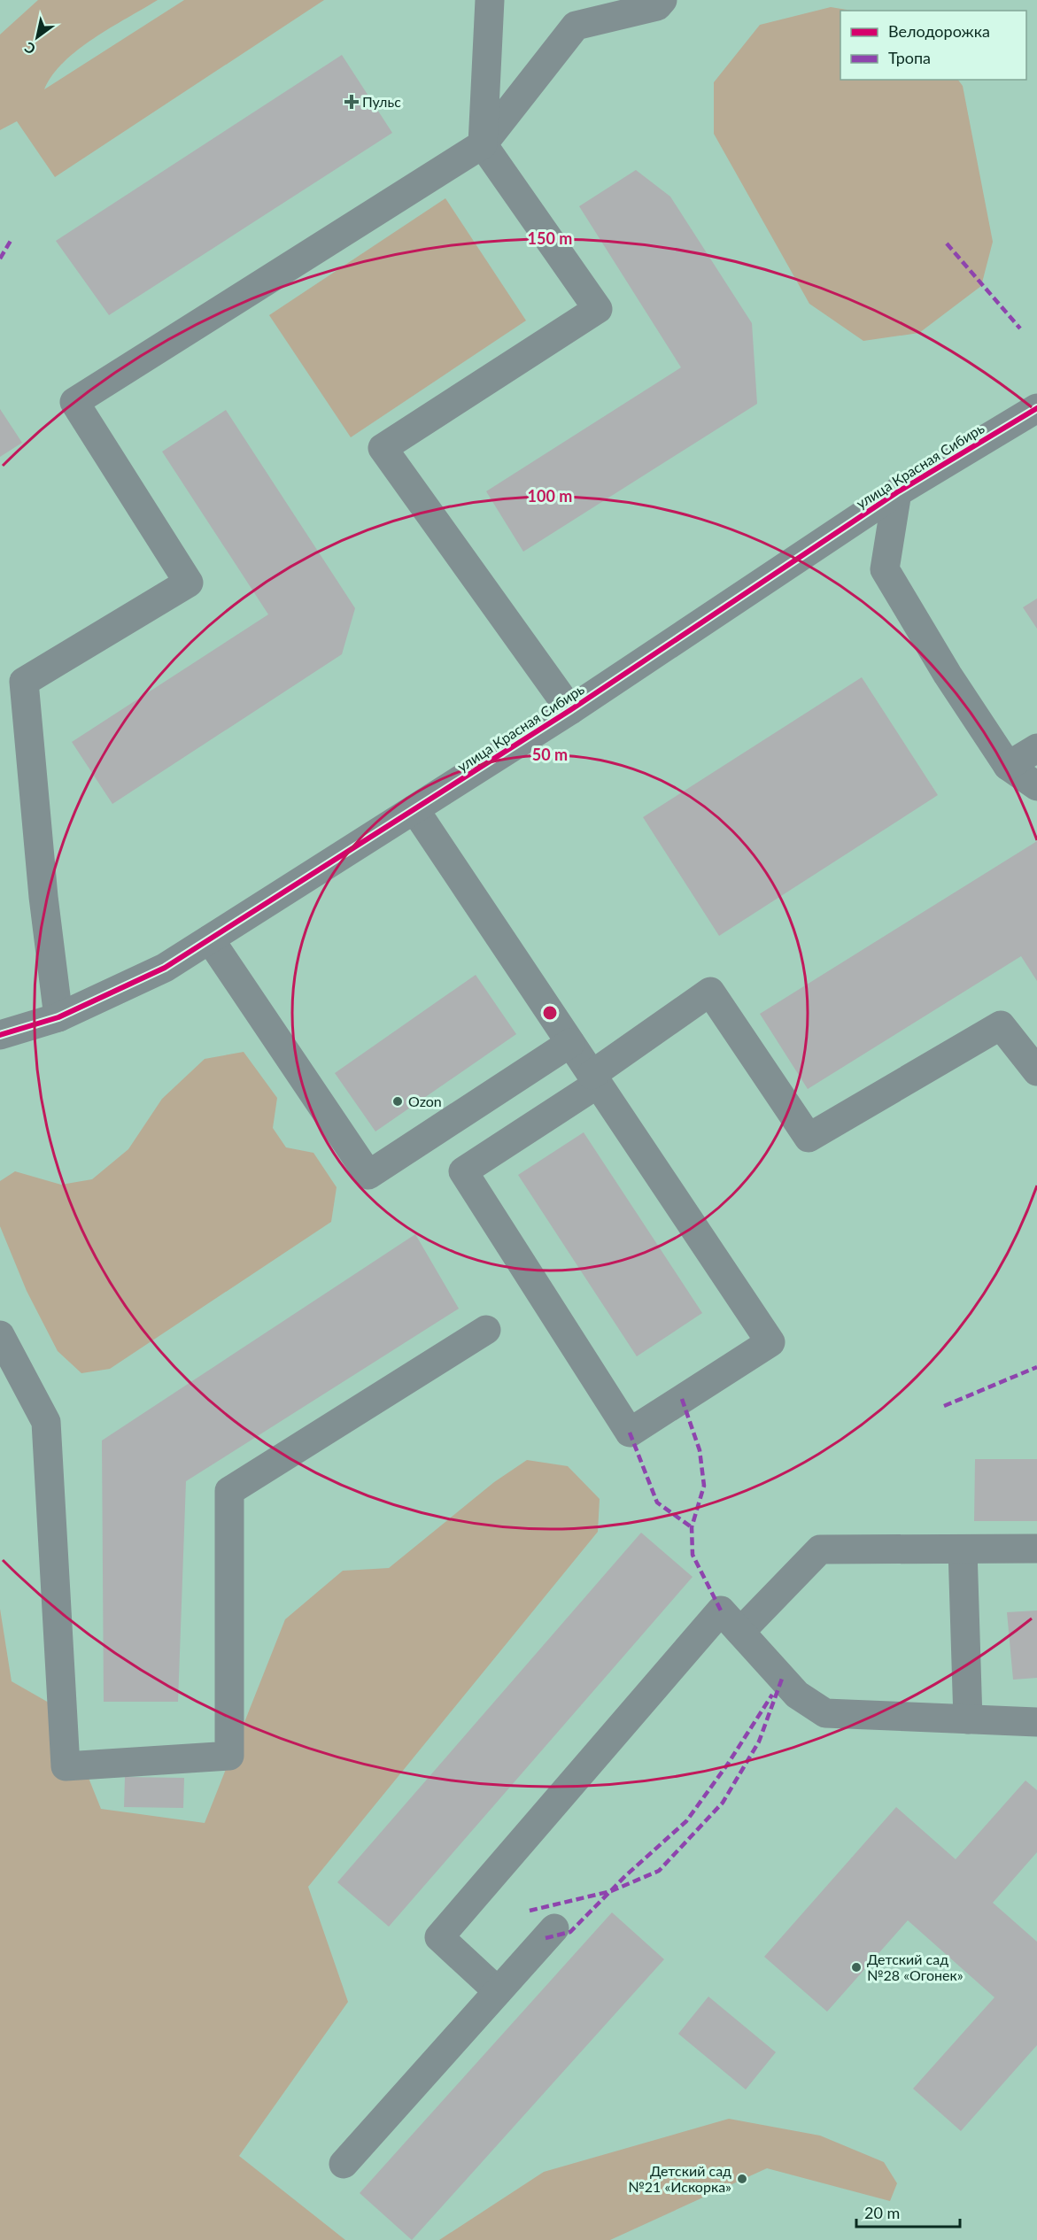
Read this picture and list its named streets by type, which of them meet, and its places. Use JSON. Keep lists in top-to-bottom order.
{
  "streets": {
    "street": ["улица Красная Сибирь"]
  },
  "places": {
    "health": ["Пульс"],
    "other": ["Ozon", "Детский сад №28 «Огонек»", "Детский сад №21 «Искорка»"]
  },
  "legend": ["Велодорожка", "Тропа"],
  "scale_bar": "20 m",
  "north": "bottom left",
  "rings": ["150 m", "100 m", "50 m"]
}
